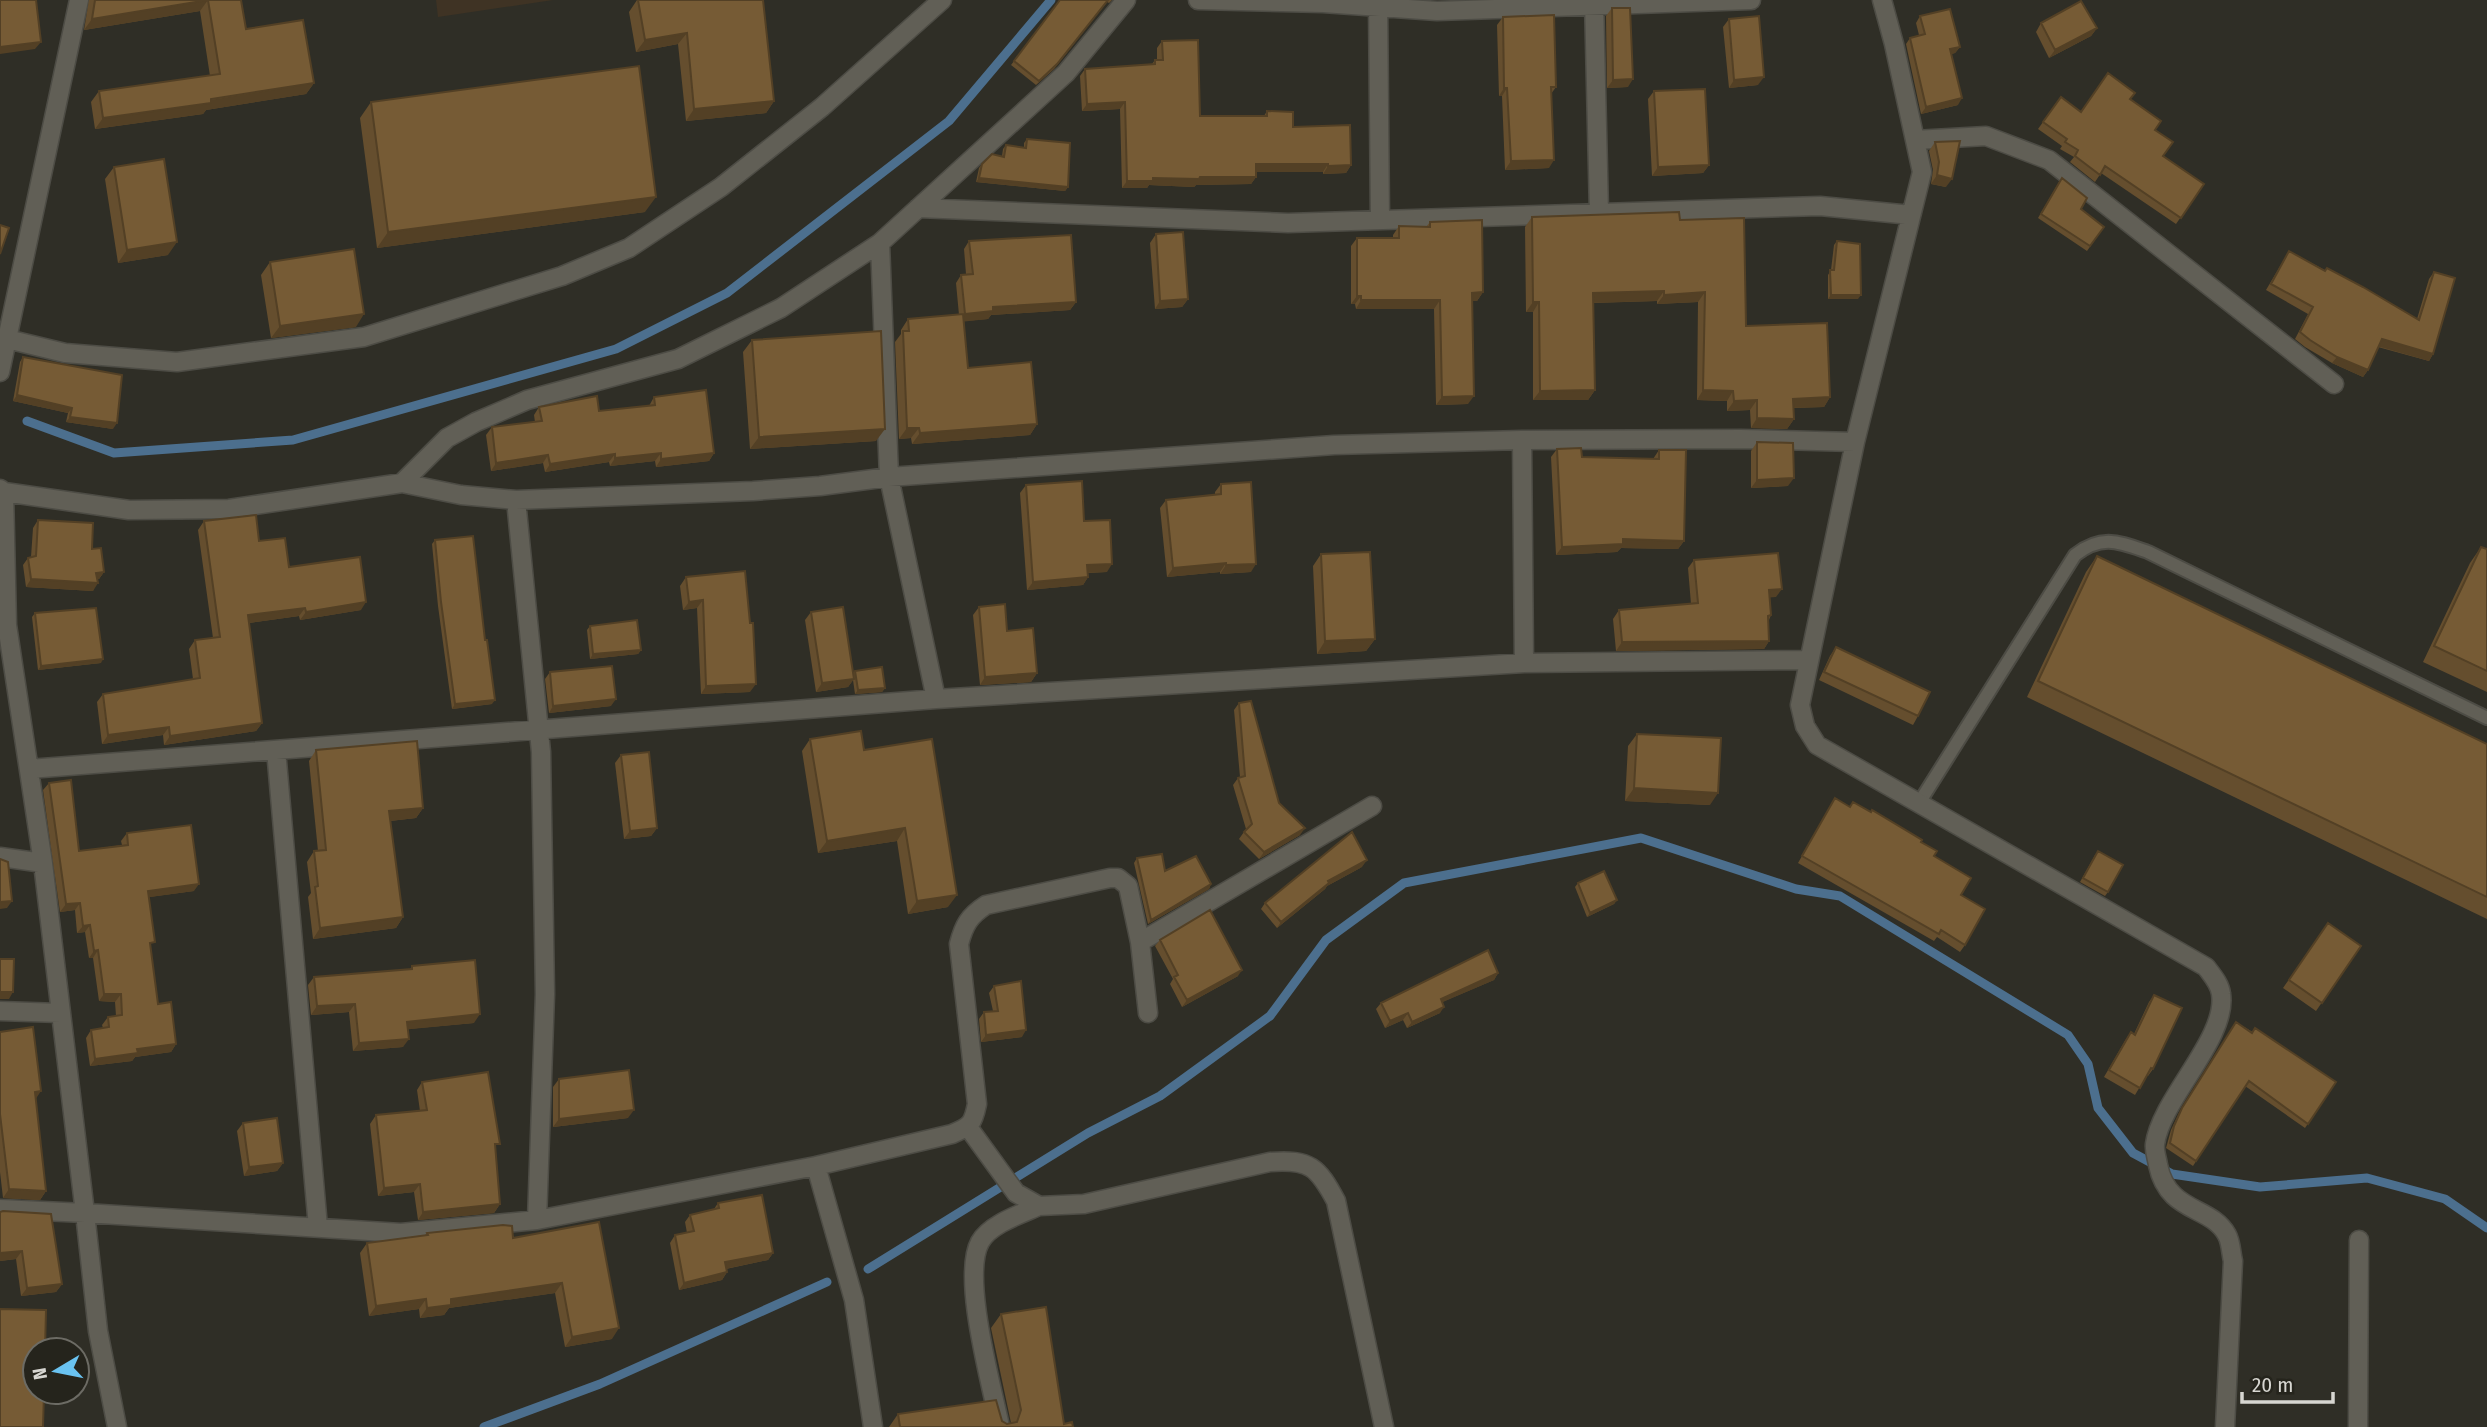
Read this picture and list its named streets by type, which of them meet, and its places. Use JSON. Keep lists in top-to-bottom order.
{
  "scale_bar": "20 m",
  "north": "left"
}
